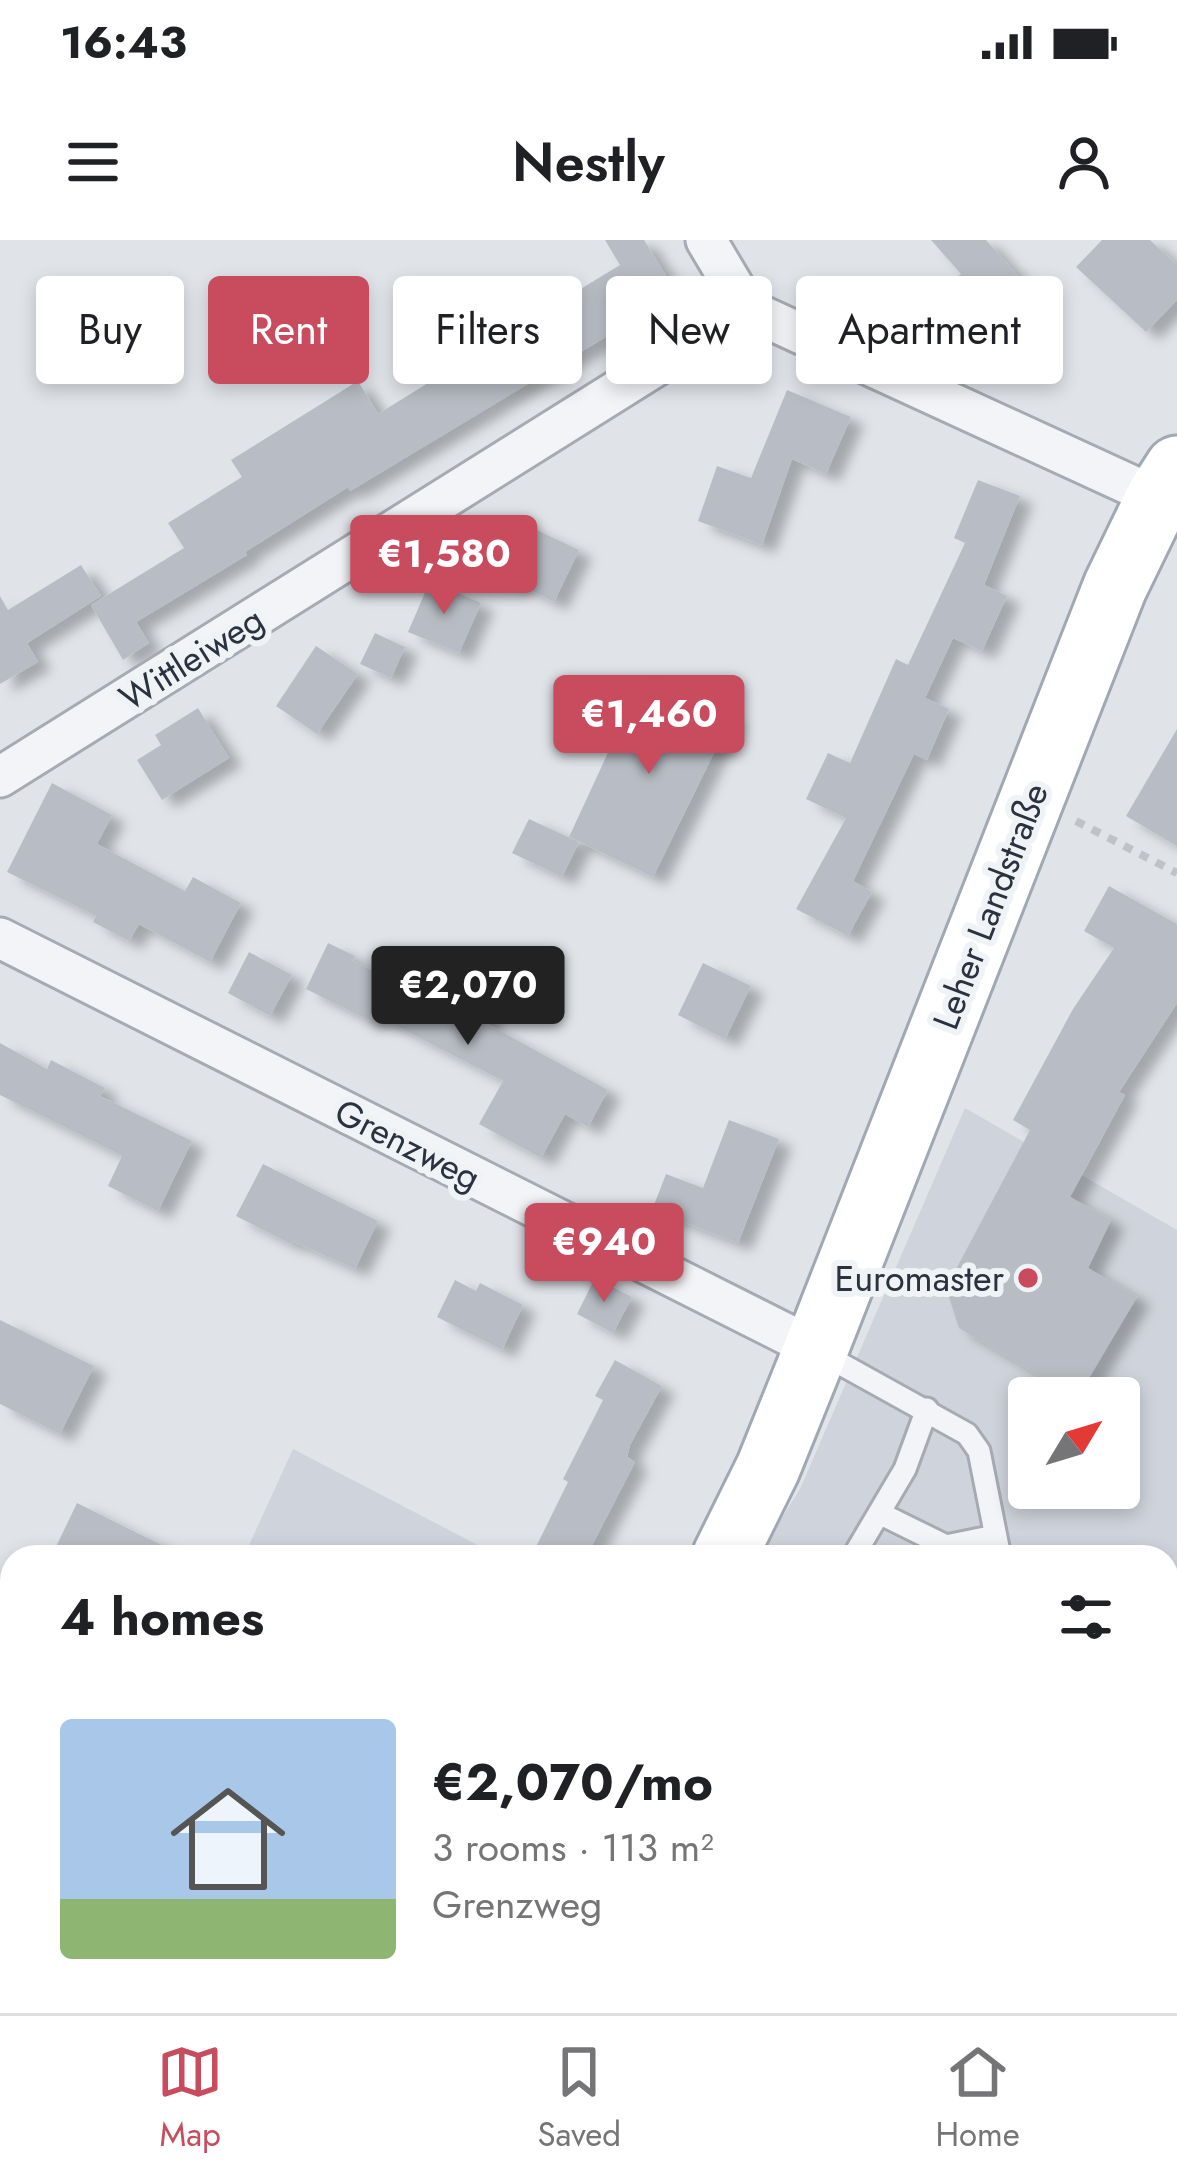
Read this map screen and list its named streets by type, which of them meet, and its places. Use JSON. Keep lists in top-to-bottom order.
{
  "streets": {
    "main road": ["Leher Landstraße"],
    "street": ["Wittleiweg", "Grenzweg"]
  },
  "crossings": [
    ["Leher Landstraße", "Grenzweg"]
  ],
  "places": ["Euromaster"],
  "north": "top right",
  "page": {
    "status": "16:43",
    "header": "Nestly",
    "chip": [
      "Buy",
      "Rent",
      "Filters",
      "New",
      "Apartment"
    ],
    "price": [
      "€1,580",
      "€1,460",
      "€2,070",
      "€940"
    ],
    "heading": "4 homes",
    "list": [
      {
        "name": "€2,070/mo",
        "note": "3 rooms · 113 m² · Grenzweg"
      }
    ],
    "tabs": ["Map", "Saved", "Home"]
  }
}
